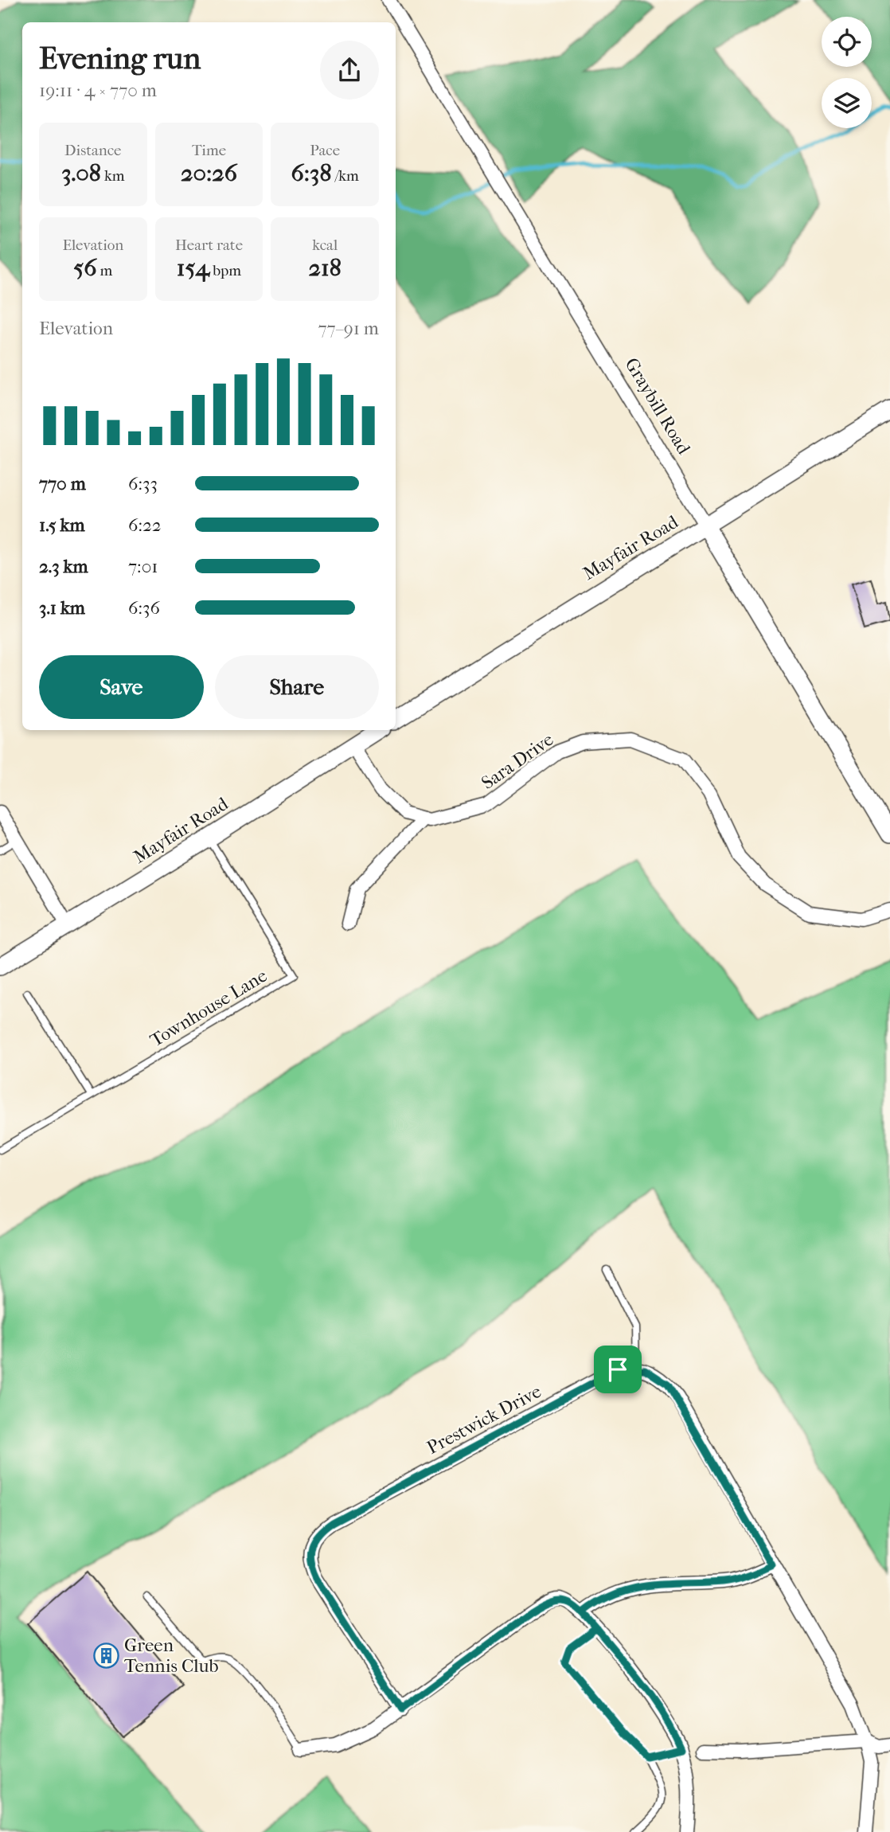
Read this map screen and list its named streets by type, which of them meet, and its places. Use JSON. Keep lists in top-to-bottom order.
{
  "streets": {
    "street": [
      "Graybill Road",
      "Mayfair Road",
      "Sara Drive",
      "Prestwick Drive"
    ],
    "lane": ["Townhouse Lane"]
  },
  "crossings": [
    ["Graybill Road", "Mayfair Road"],
    ["Mayfair Road", "Townhouse Lane"]
  ],
  "places": {
    "building": ["Green Tennis Club"]
  },
  "page": {
    "heading": ["Evening run", "19:11 · 4 × 770 m"],
    "stats": [
      ["Distance", "3.08 km"],
      ["Time", "20:26"],
      ["Pace", "6:38 /km"],
      ["Elevation", "56 m"],
      ["Heart rate", "154 bpm"],
      ["kcal", "218"]
    ],
    "chart": ["Elevation", "77–91 m"],
    "list": [
      {
        "name": "770 m",
        "note": "6:33"
      },
      {
        "name": "1.5 km",
        "note": "6:22"
      },
      {
        "name": "2.3 km",
        "note": "7:01"
      },
      {
        "name": "3.1 km",
        "note": "6:36"
      }
    ],
    "buttons": ["Save", "Share"]
  }
}
